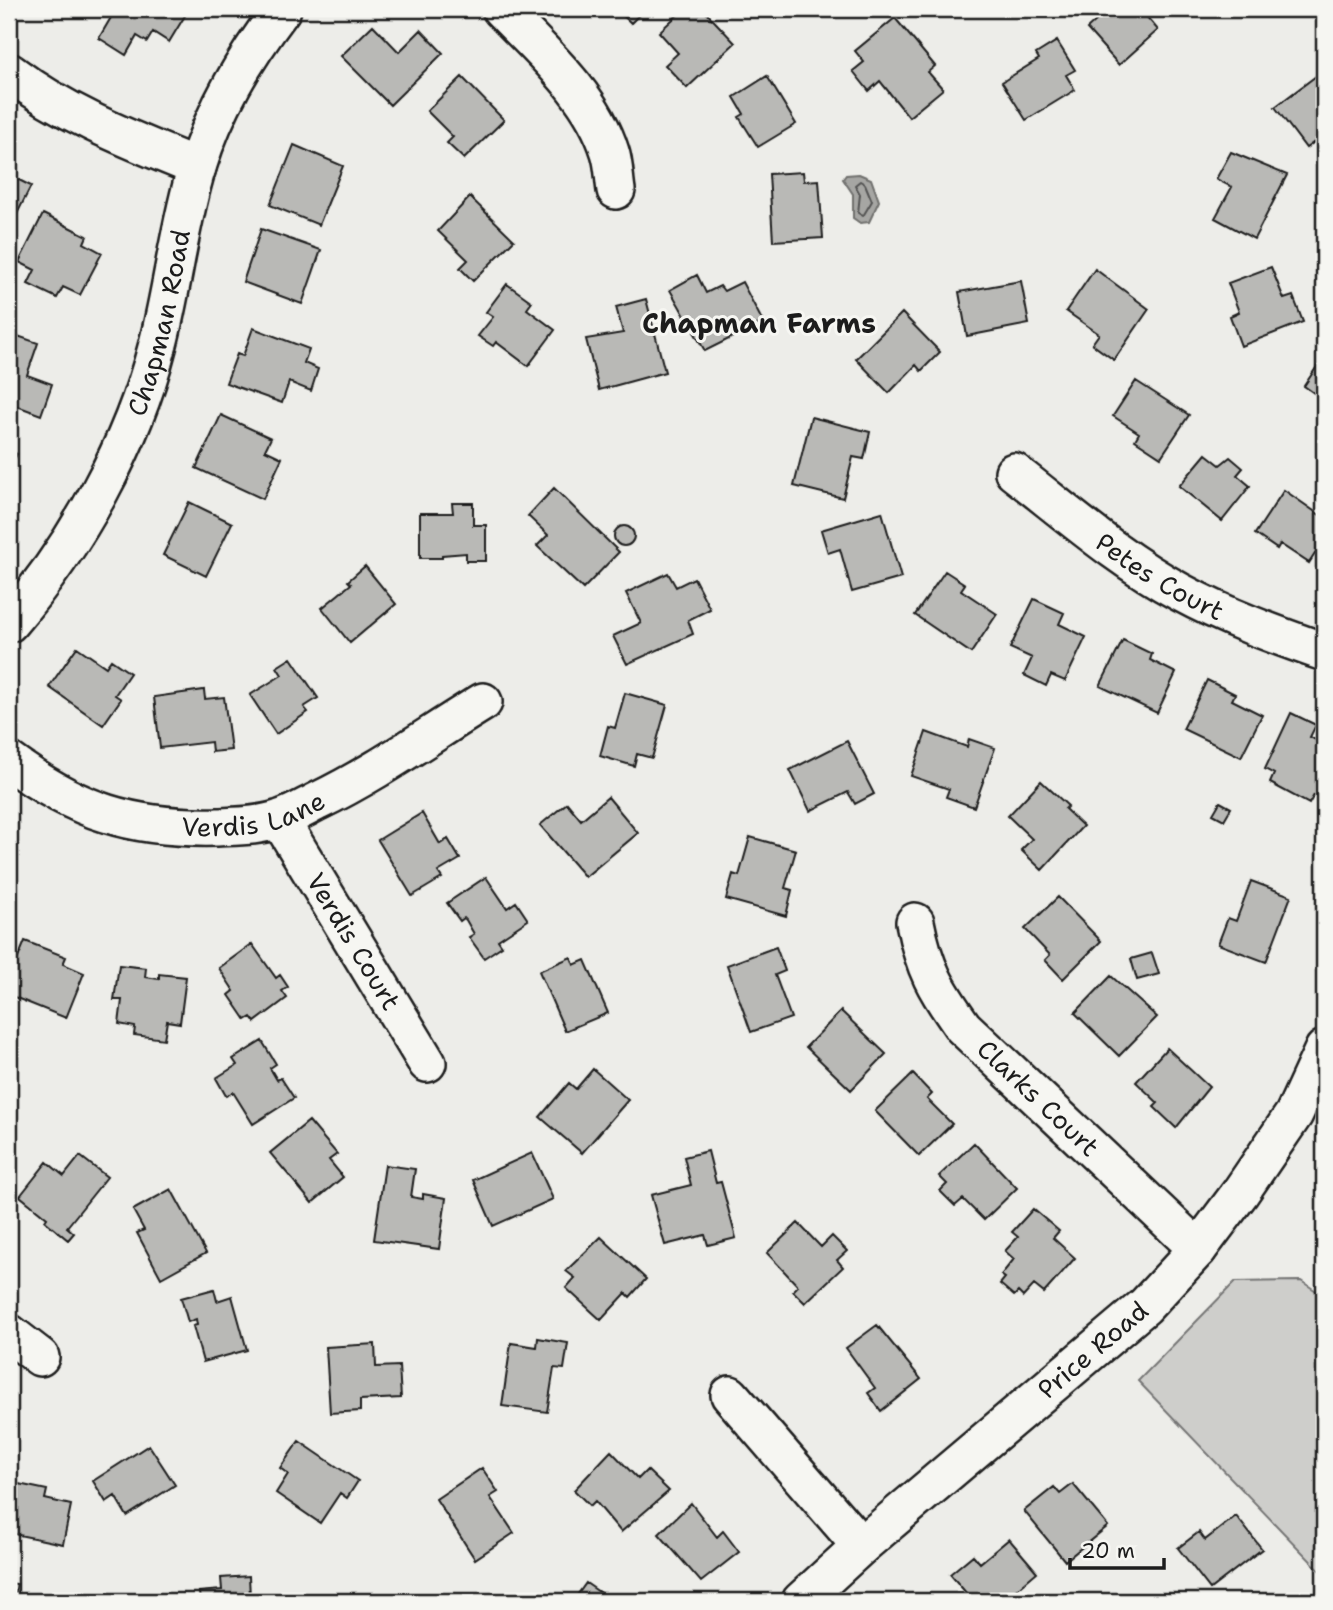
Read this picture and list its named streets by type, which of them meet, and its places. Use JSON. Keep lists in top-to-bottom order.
{
  "streets": {
    "street": [
      "Chapman Road",
      "Petes Court",
      "Verdis Lane",
      "Verdis Court",
      "Clarks Court",
      "Price Road"
    ]
  },
  "crossings": [
    ["Verdis Lane", "Verdis Court"],
    ["Clarks Court", "Price Road"]
  ],
  "districts": ["Chapman Farms"],
  "scale_bar": "20 m"
}
